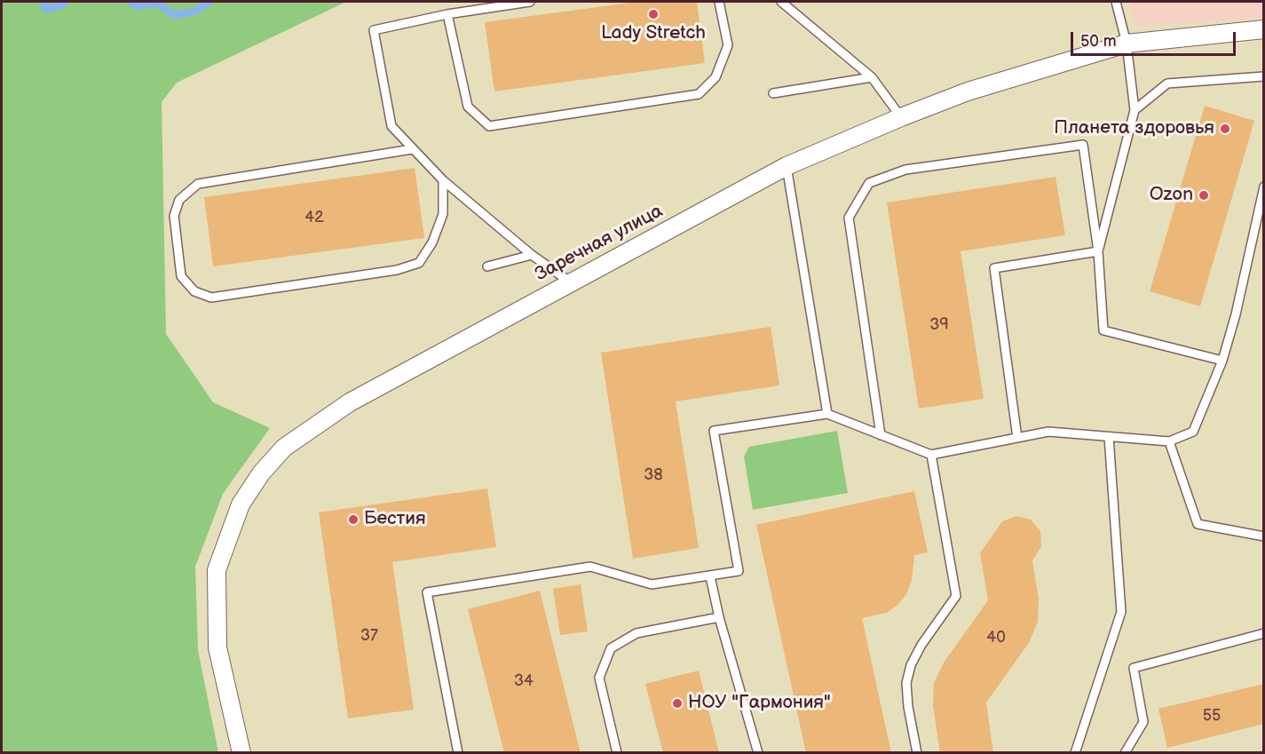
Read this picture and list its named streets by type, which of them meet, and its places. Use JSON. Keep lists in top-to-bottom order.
{
  "streets": {
    "street": ["Заречная улица"]
  },
  "places": [
    "Lady Stretch",
    "Планета здоровья",
    "Ozon",
    "Бестия",
    "НОУ \"Гармония\""
  ],
  "house_numbers": [
    "42",
    "39",
    "38",
    "37",
    "40",
    "34",
    "55"
  ],
  "scale_bar": "50 m"
}
